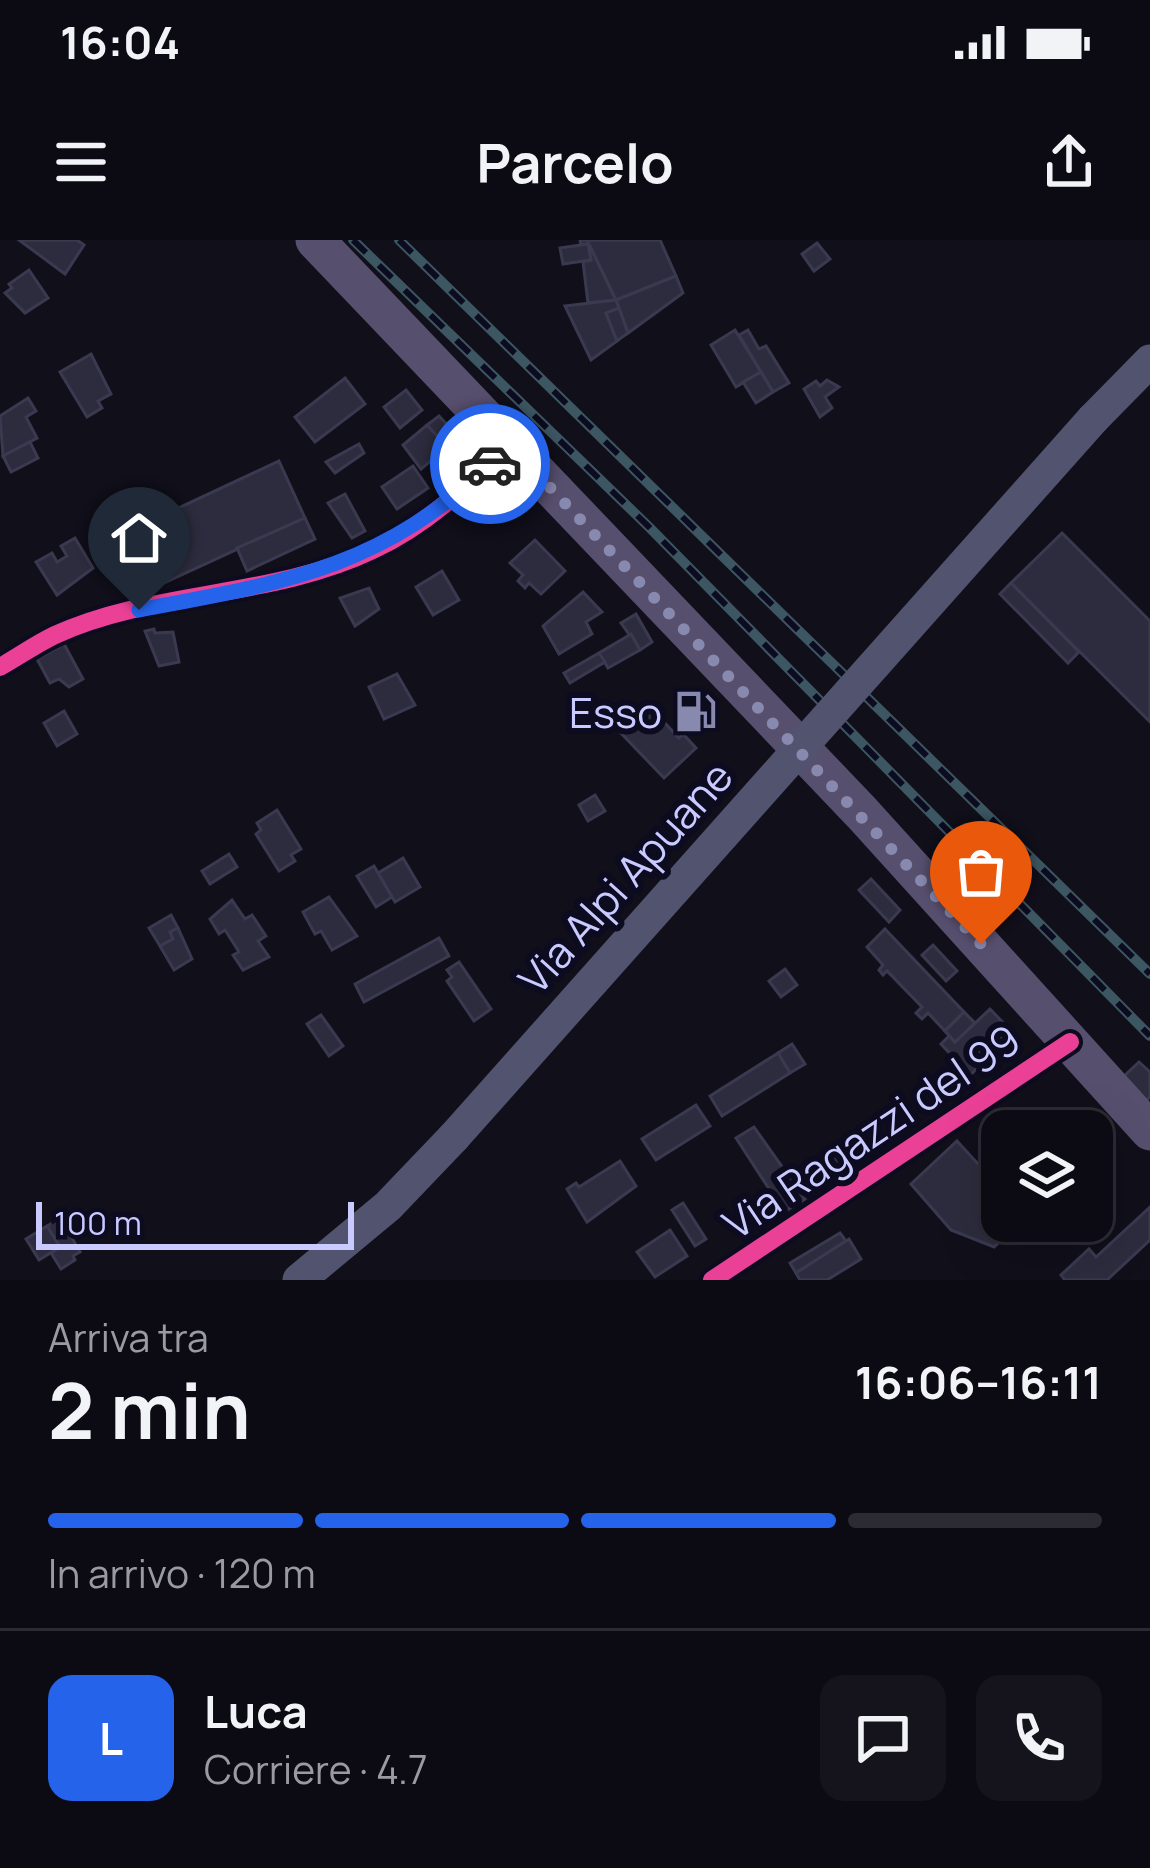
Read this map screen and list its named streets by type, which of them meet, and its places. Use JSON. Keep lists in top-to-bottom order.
{
  "streets": {
    "main road": ["Via Alpi Apuane"],
    "street": ["Via Ragazzi del 99"]
  },
  "places": {
    "fuel station": ["Esso"]
  },
  "scale_bar": "100 m",
  "page": {
    "status": "16:04",
    "header": "Parcelo",
    "scale": "100 m",
    "heading": ["2 min", "Arriva tra", "16:06–16:11"],
    "panel": ["Luca", "Corriere · 4.7"],
    "bar": "In arrivo · 120 m",
    "round": "L"
  }
}
